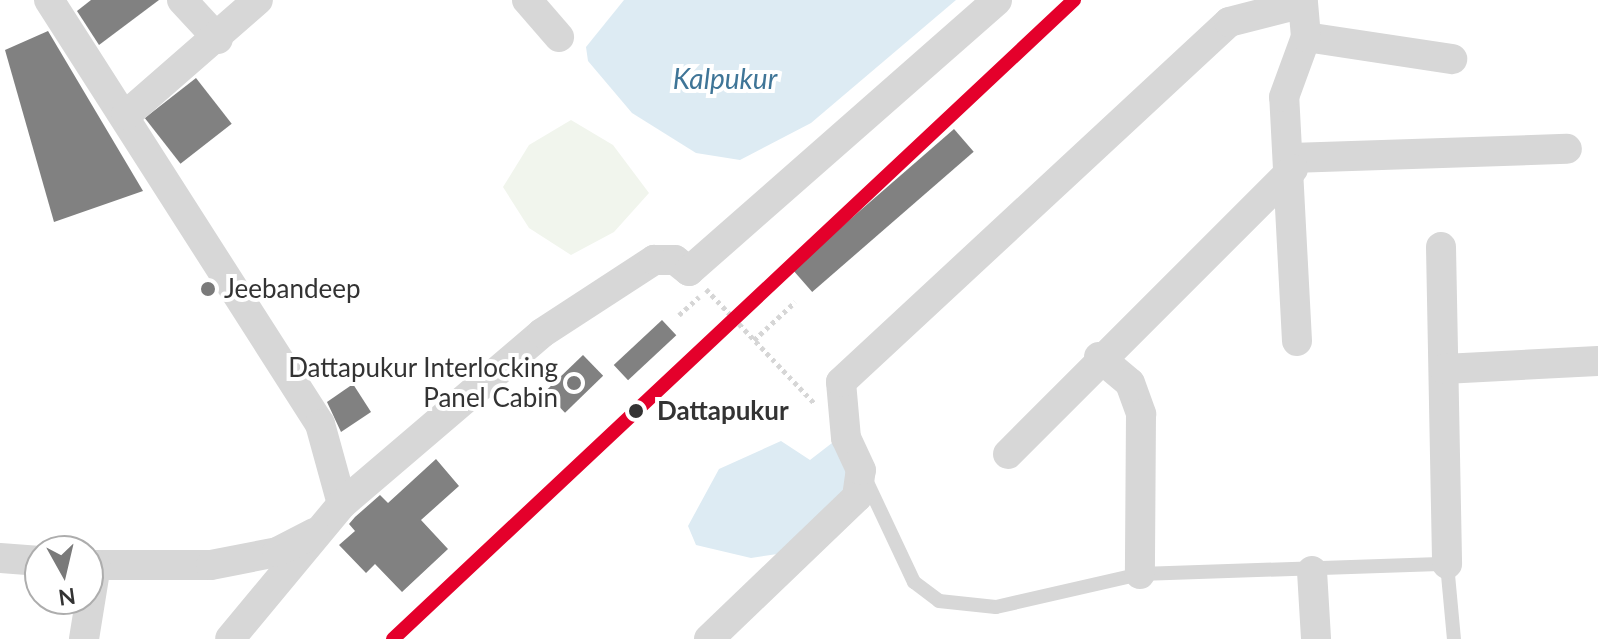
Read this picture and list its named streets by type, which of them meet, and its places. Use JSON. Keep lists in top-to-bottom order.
{
  "water": ["Kalpukur"],
  "places": ["Jeebandeep", "Dattapukur Interlocking Panel Cabin", "Dattapukur"],
  "north": "bottom"
}
